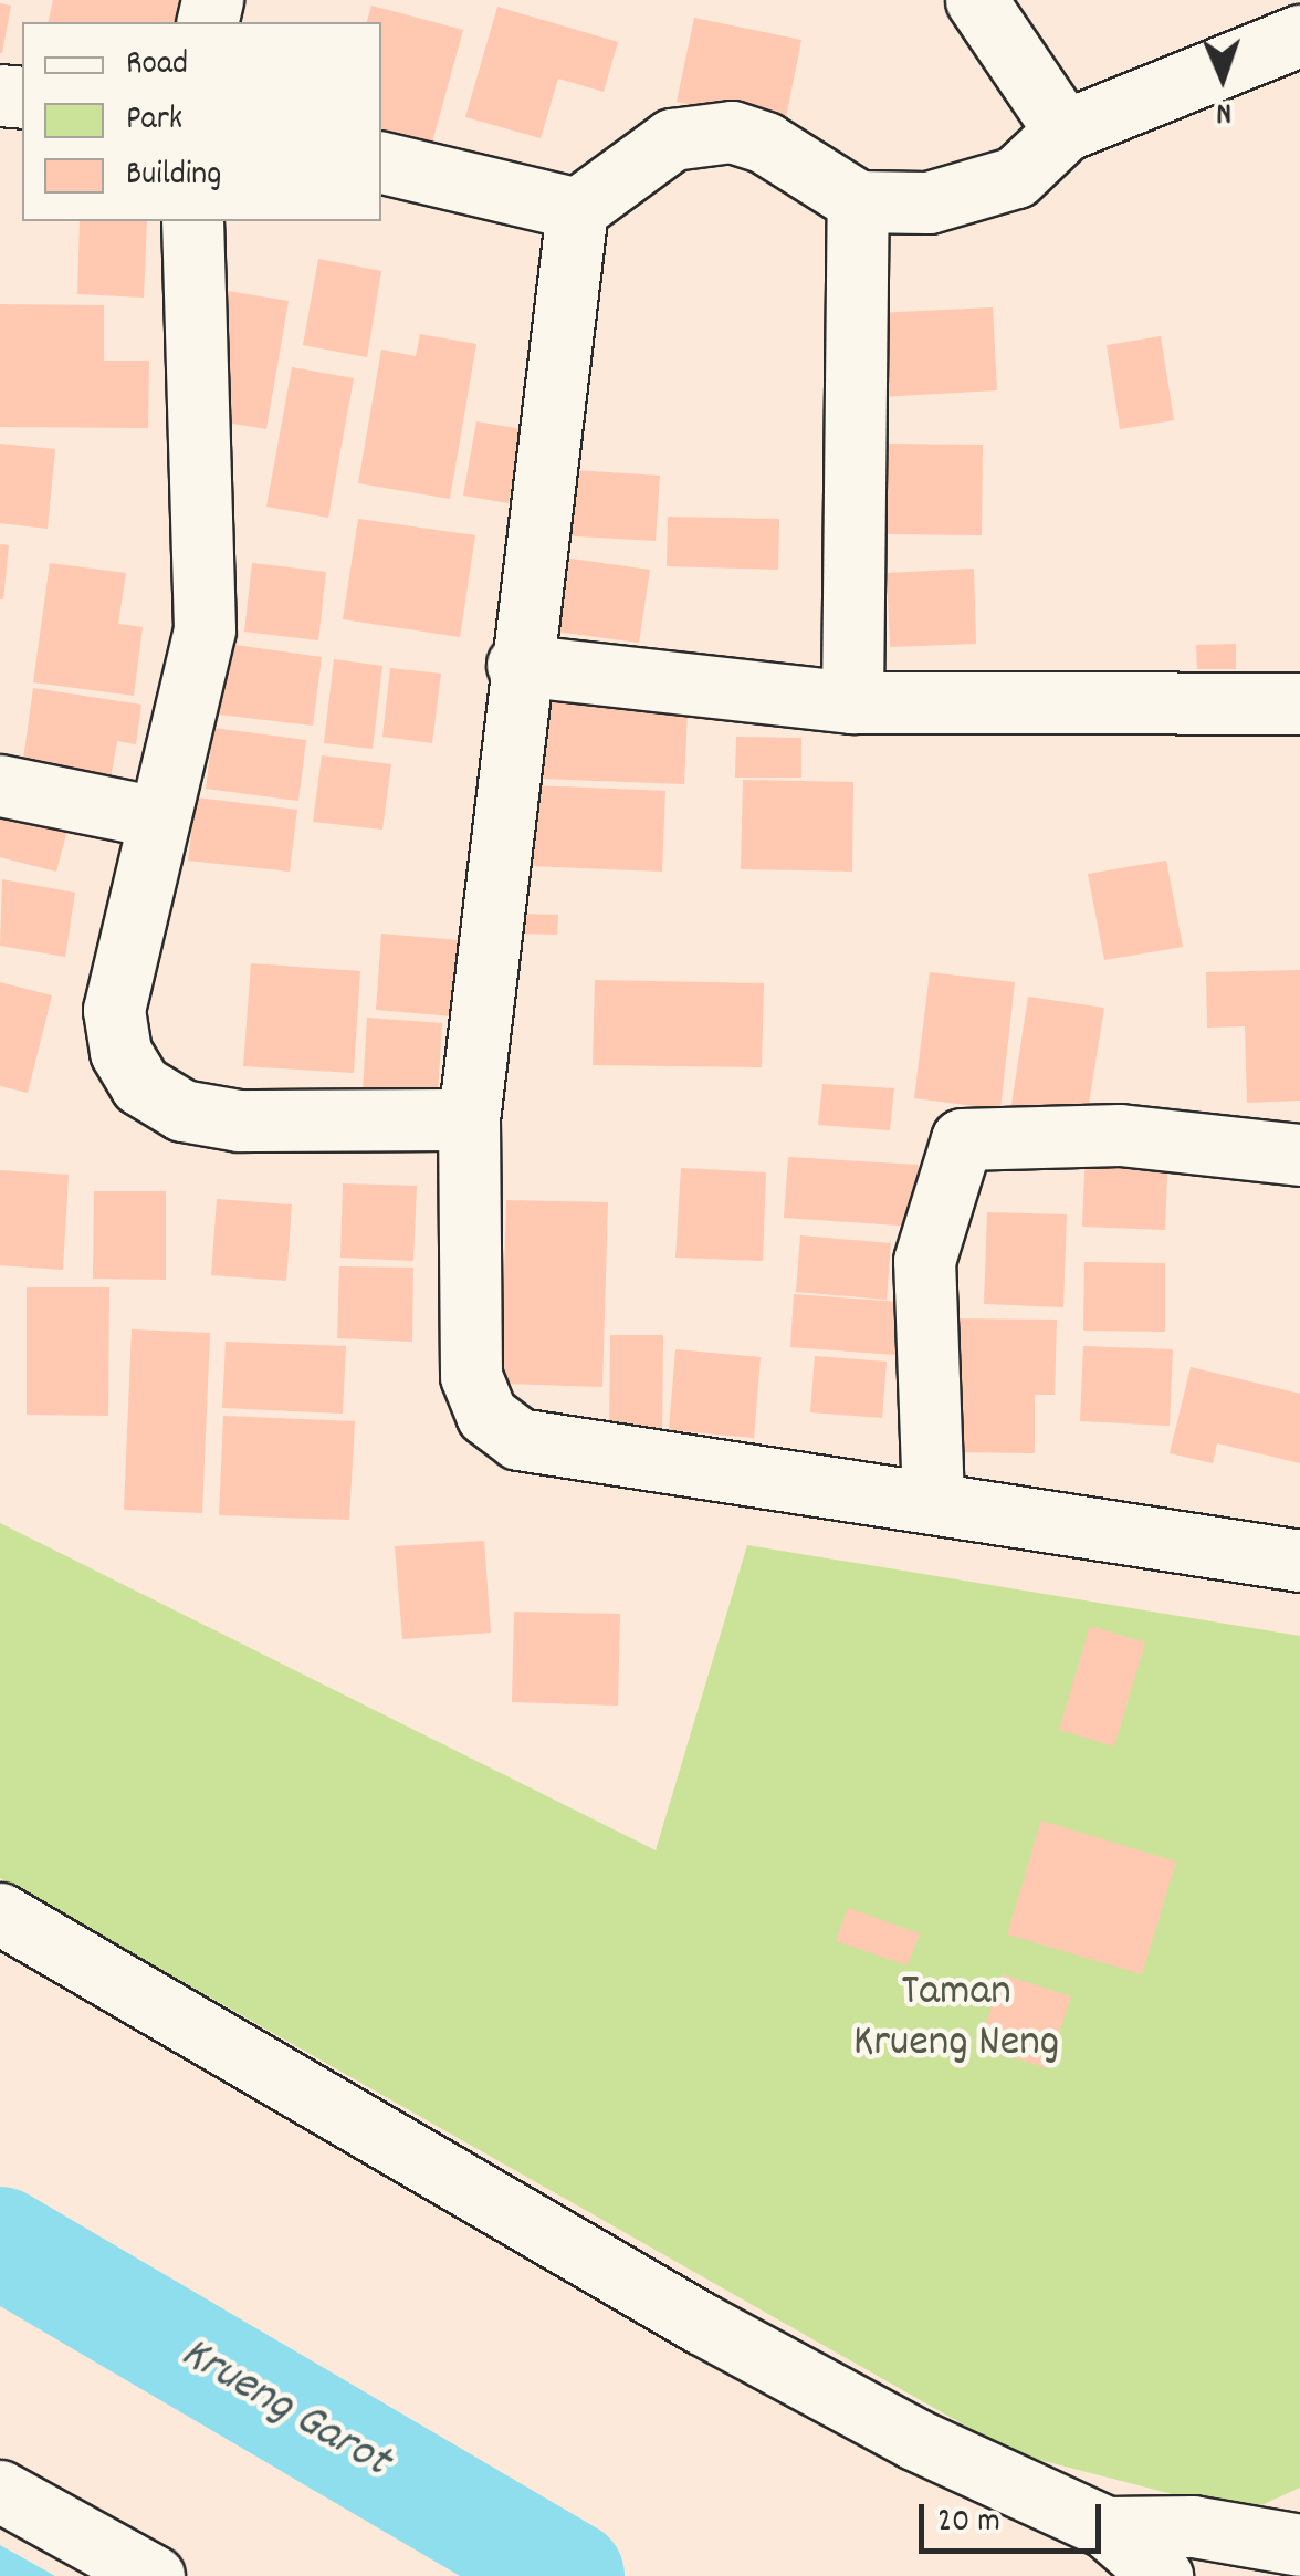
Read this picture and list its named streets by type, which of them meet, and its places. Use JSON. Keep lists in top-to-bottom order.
{
  "water": ["Krueng Garot"],
  "parks": ["Taman Krueng Neng"],
  "legend": ["Road", "Park", "Building"],
  "scale_bar": "20 m",
  "north": "bottom"
}
